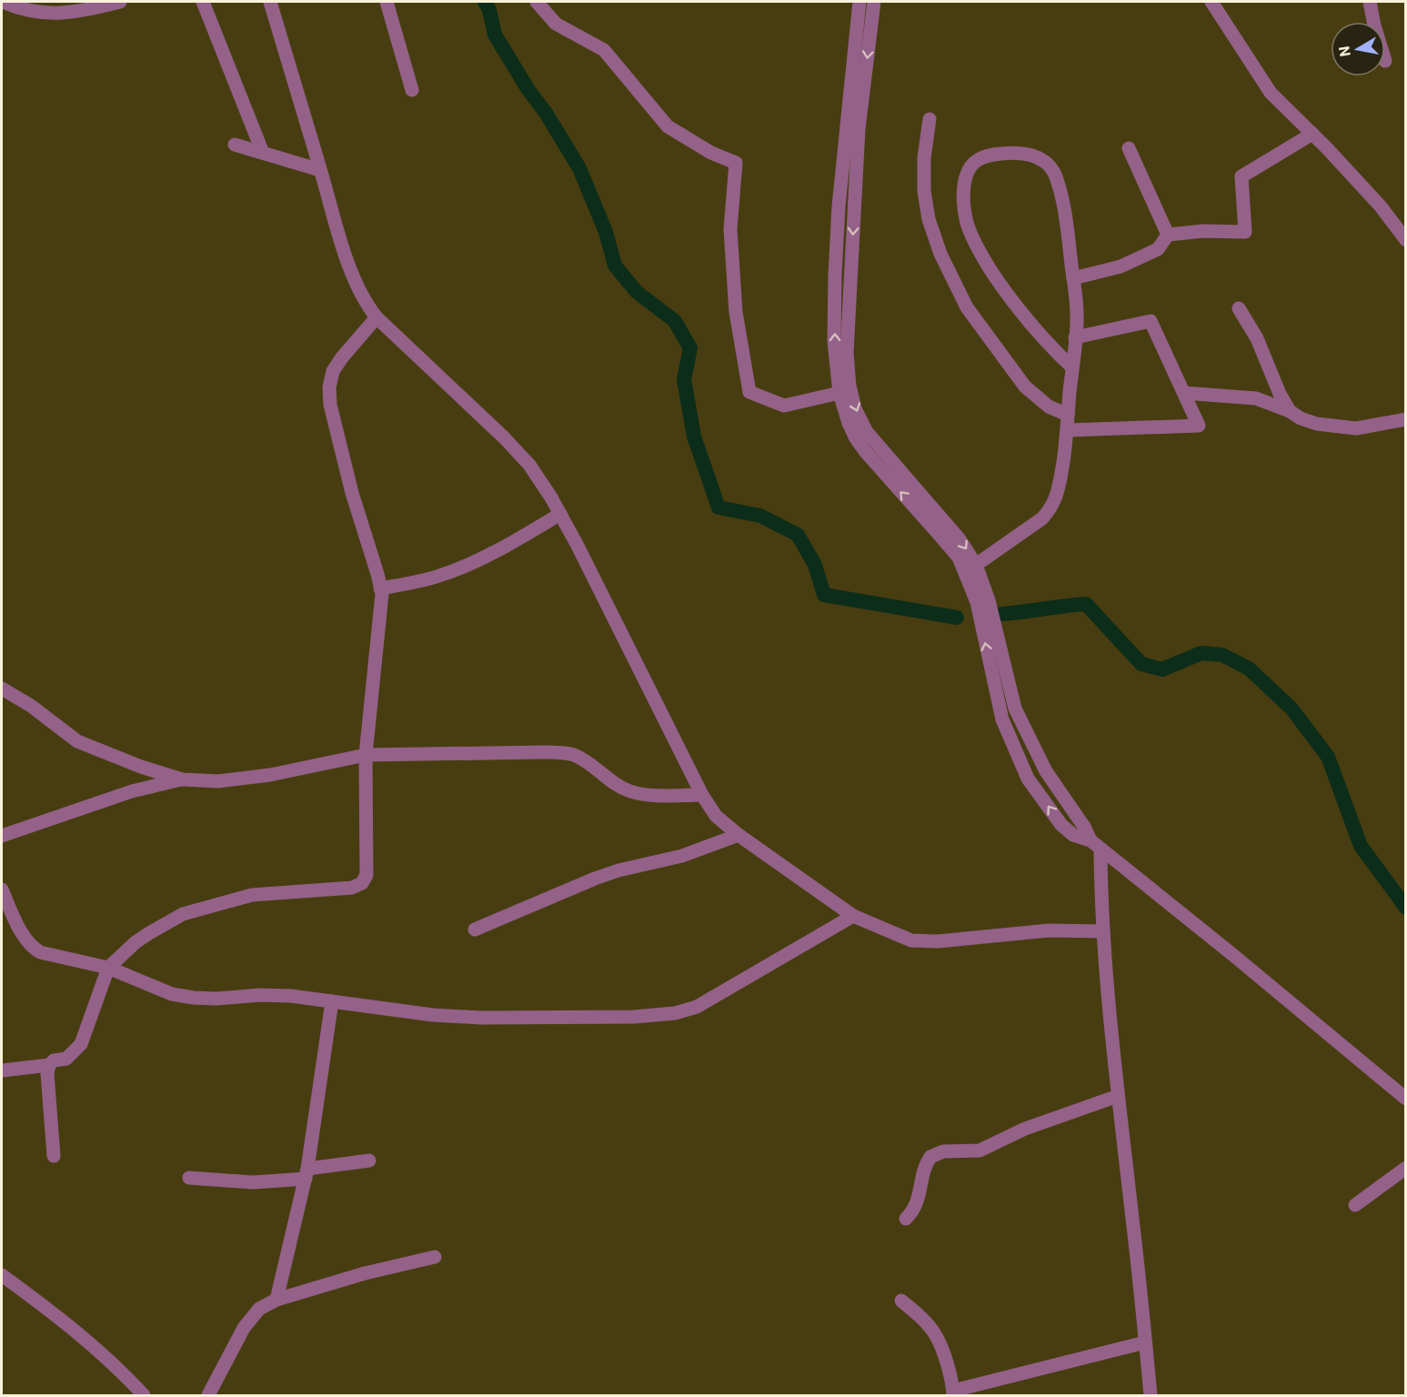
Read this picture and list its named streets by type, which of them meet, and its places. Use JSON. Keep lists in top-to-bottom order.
{
  "north": "left"
}
